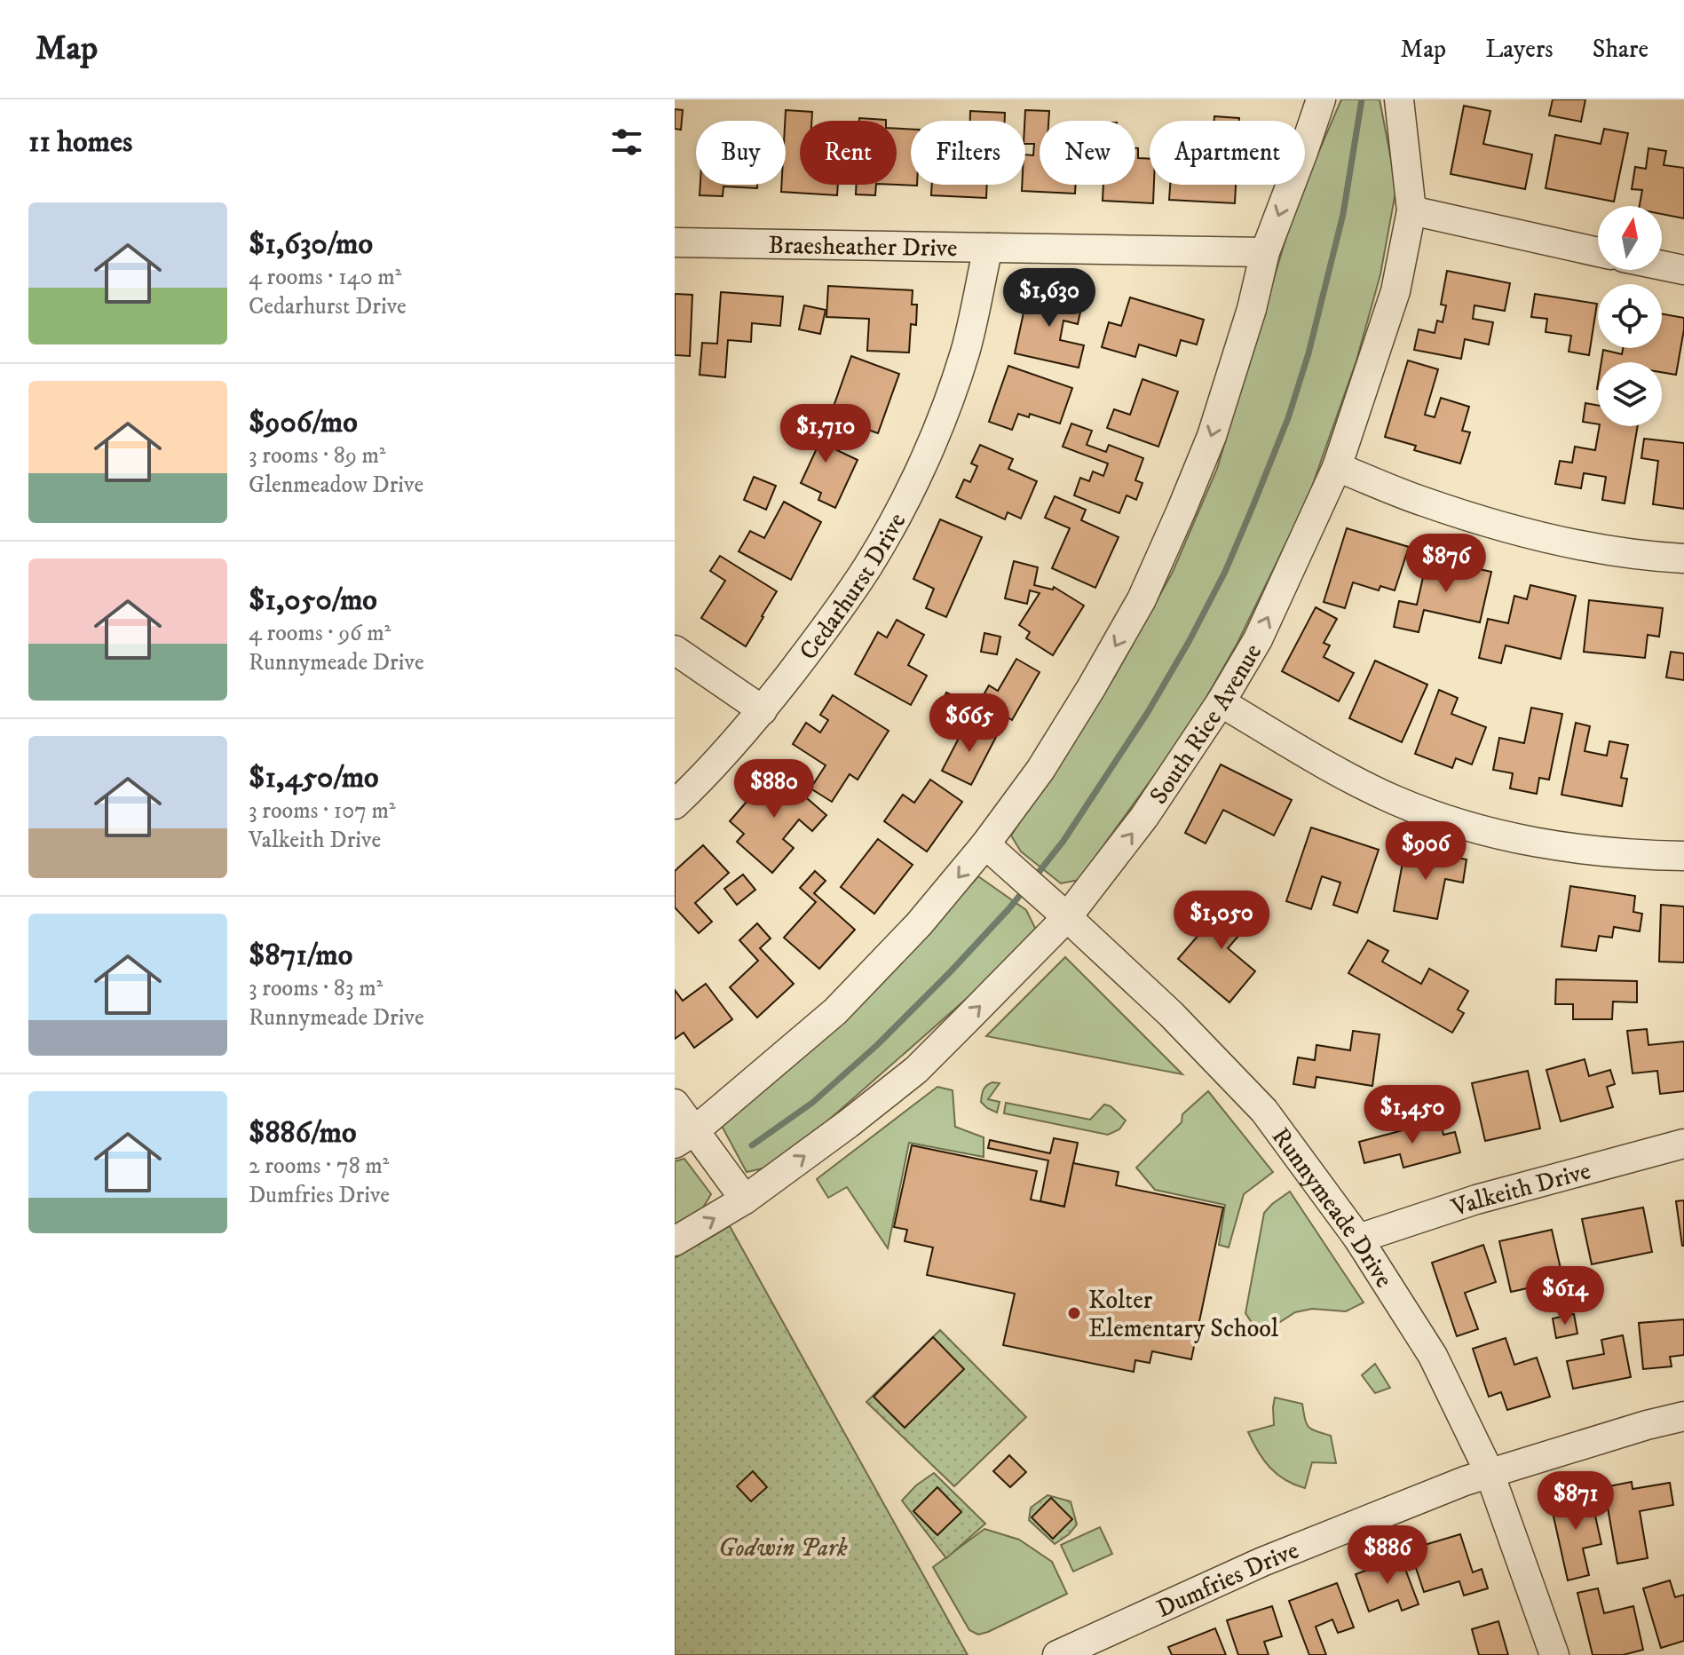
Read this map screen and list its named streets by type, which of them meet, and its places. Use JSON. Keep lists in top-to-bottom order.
{
  "streets": {
    "street": [
      "Braesheather Drive",
      "Cedarhurst Drive",
      "South Rice Avenue",
      "Valkeith Drive",
      "Runnymeade Drive",
      "Dumfries Drive"
    ]
  },
  "crossings": [
    ["Braesheather Drive", "Cedarhurst Drive"],
    ["South Rice Avenue", "Runnymeade Drive"],
    ["Valkeith Drive", "Runnymeade Drive"],
    ["Runnymeade Drive", "Dumfries Drive"]
  ],
  "parks": ["Godwin Park"],
  "places": ["Kolter Elementary School"],
  "north": "top",
  "page": {
    "header": "Map",
    "nav": ["Map", "Layers", "Share"],
    "heading": "11 homes",
    "chip": [
      "Buy",
      "Rent",
      "Filters",
      "New",
      "Apartment"
    ],
    "list": [
      {
        "name": "$1,630/mo",
        "note": "4 rooms · 140 m² · Cedarhurst Drive"
      },
      {
        "name": "$906/mo",
        "note": "3 rooms · 89 m² · Glenmeadow Drive"
      },
      {
        "name": "$1,050/mo",
        "note": "4 rooms · 96 m² · Runnymeade Drive"
      },
      {
        "name": "$1,450/mo",
        "note": "3 rooms · 107 m² · Valkeith Drive"
      },
      {
        "name": "$871/mo",
        "note": "3 rooms · 83 m² · Runnymeade Drive"
      },
      {
        "name": "$886/mo",
        "note": "2 rooms · 78 m² · Dumfries Drive"
      }
    ],
    "price": [
      "$1,630",
      "$1,710",
      "$876",
      "$665",
      "$880",
      "$906",
      "$1,050",
      "$1,450",
      "$614",
      "$871",
      "$886"
    ]
  }
}
